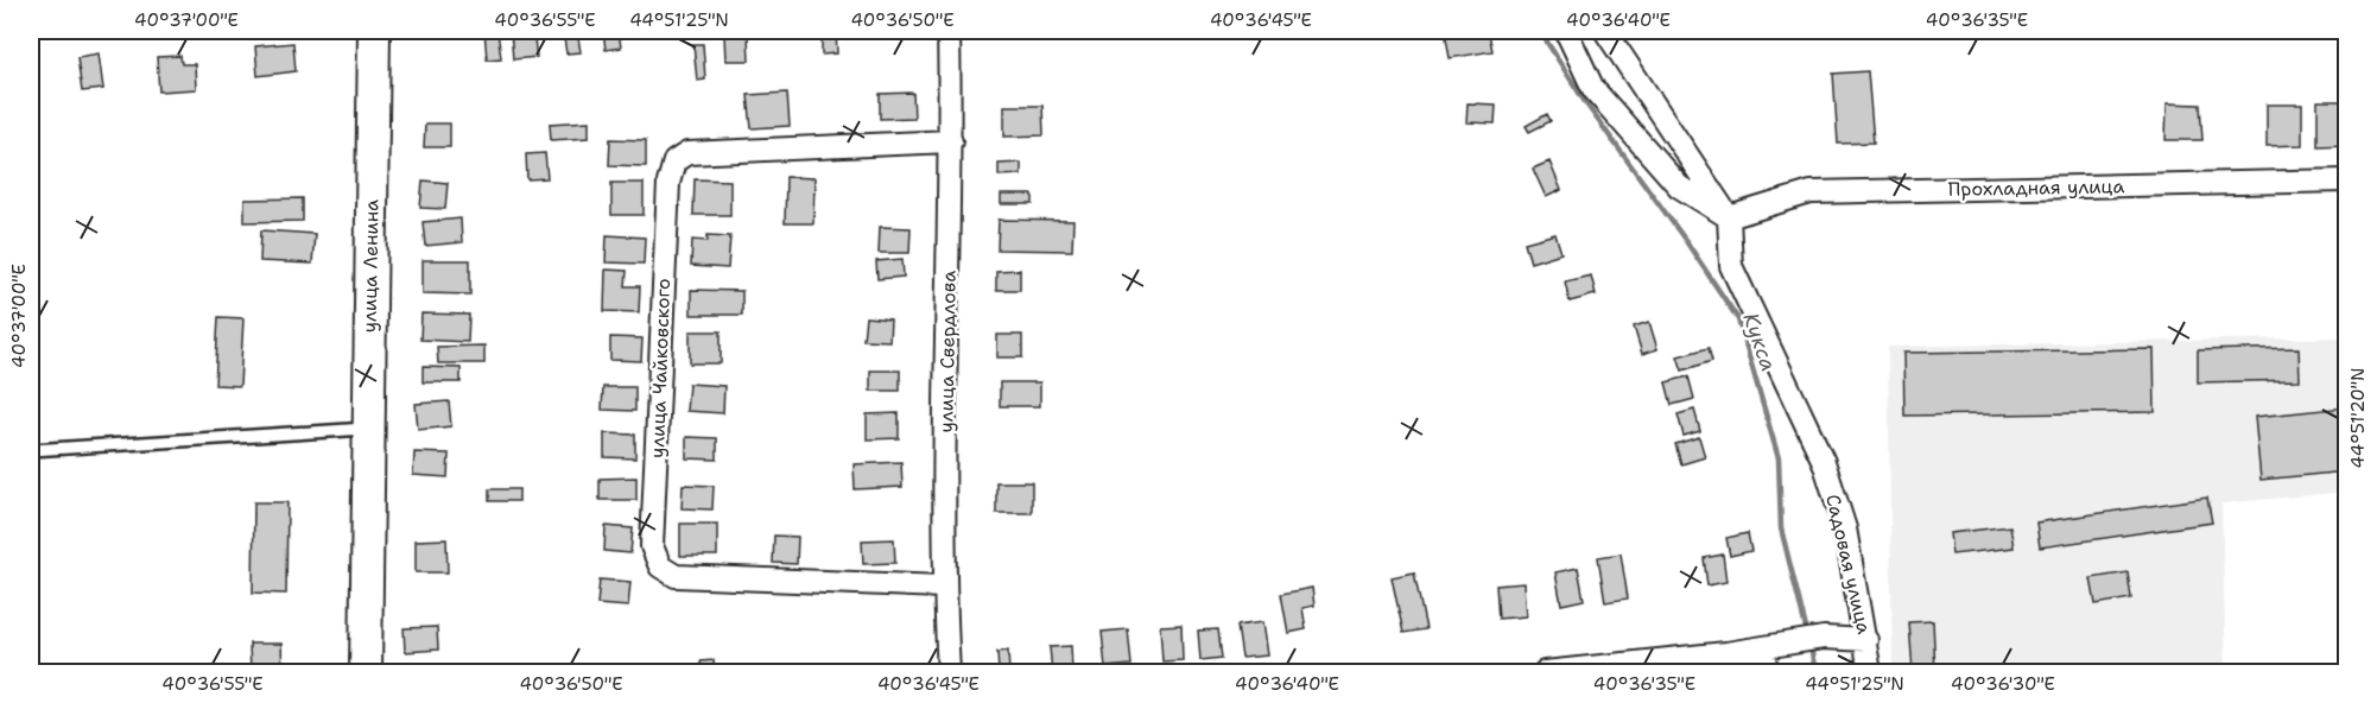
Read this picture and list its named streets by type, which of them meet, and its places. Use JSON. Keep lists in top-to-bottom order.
{
  "streets": {
    "street": [
      "Прохладная улица",
      "улица Ленина",
      "улица Свердлова",
      "улица Чайковского",
      "Садовая улица"
    ]
  },
  "crossings": [
    ["Прохладная улица", "Садовая улица"],
    ["улица Свердлова", "улица Чайковского"]
  ],
  "water": ["Кукса"],
  "coordinates": [
    "40°37'00\"E",
    "40°36'55\"E",
    "44°51'25\"N",
    "40°36'50\"E",
    "40°36'45\"E",
    "40°36'40\"E",
    "40°36'35\"E",
    "44°51'20\"N",
    "40°36'30\"E"
  ]
}
